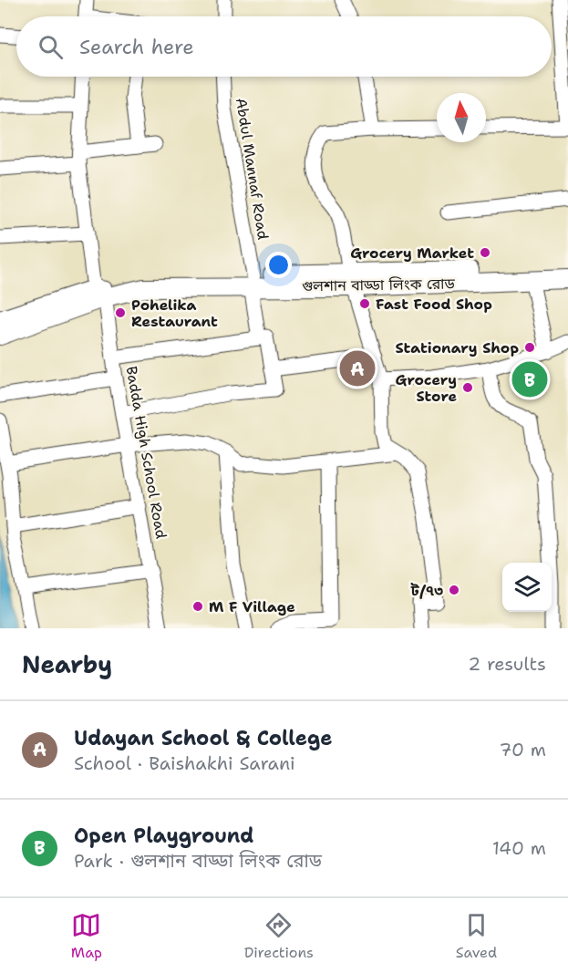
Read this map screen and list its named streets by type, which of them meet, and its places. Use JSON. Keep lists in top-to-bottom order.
{
  "streets": {
    "main road": ["গুলশান বাড্ডা লিংক রোড"],
    "street": ["Abdul Mannaf Road", "Badda High School Road"]
  },
  "crossings": [
    ["Abdul Mannaf Road", "গুলশান বাড্ডা লিংক রোড"],
    ["গুলশান বাড্ডা লিংক রোড", "Badda High School Road"]
  ],
  "places": [
    "Grocery Market",
    "Fast Food Shop",
    "Pohelika Restaurant",
    "Stationary Shop",
    "Grocery Store",
    "ট/৭৩",
    "M F Village"
  ],
  "north": "top",
  "page": {
    "search": "Search here",
    "pins": ["A", "B"],
    "heading": ["Nearby", "2 results"],
    "list": [
      {
        "mark": "A",
        "name": "Udayan School & College",
        "note": "School · Baishakhi Sarani",
        "value": "70 m"
      },
      {
        "mark": "B",
        "name": "Open Playground",
        "note": "Park · গুলশান বাড্ডা লিংক রোড",
        "value": "140 m"
      }
    ],
    "nav": ["Map", "Directions", "Saved"]
  }
}
